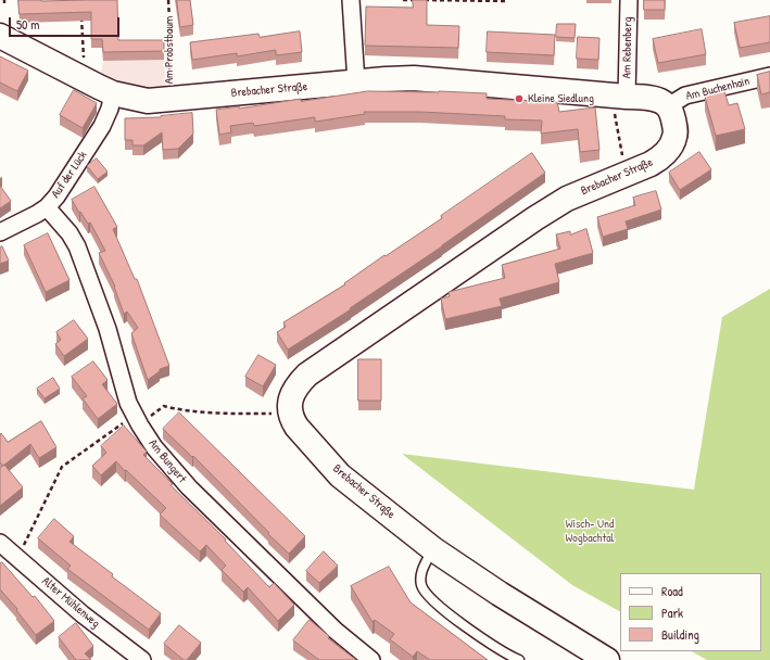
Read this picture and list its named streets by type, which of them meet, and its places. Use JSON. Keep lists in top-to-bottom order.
{
  "streets": {
    "street": [
      "Am Rebenberg",
      "Am Buchenhain",
      "Brebacher Straße",
      "Auf der Lück",
      "Am Bungert",
      "Alter Mühlenweg"
    ],
    "path": ["Am Probstbaum"]
  },
  "crossings": [
    ["Am Rebenberg", "Brebacher Straße"],
    ["Am Probstbaum", "Brebacher Straße"],
    ["Am Buchenhain", "Brebacher Straße"],
    ["Brebacher Straße", "Auf der Lück"],
    ["Auf der Lück", "Am Bungert"]
  ],
  "parks": ["Wisch- Und Wogbachtal"],
  "places": ["Kleine Siedlung"],
  "legend": ["Road", "Park", "Building"],
  "scale_bar": "50 m"
}
